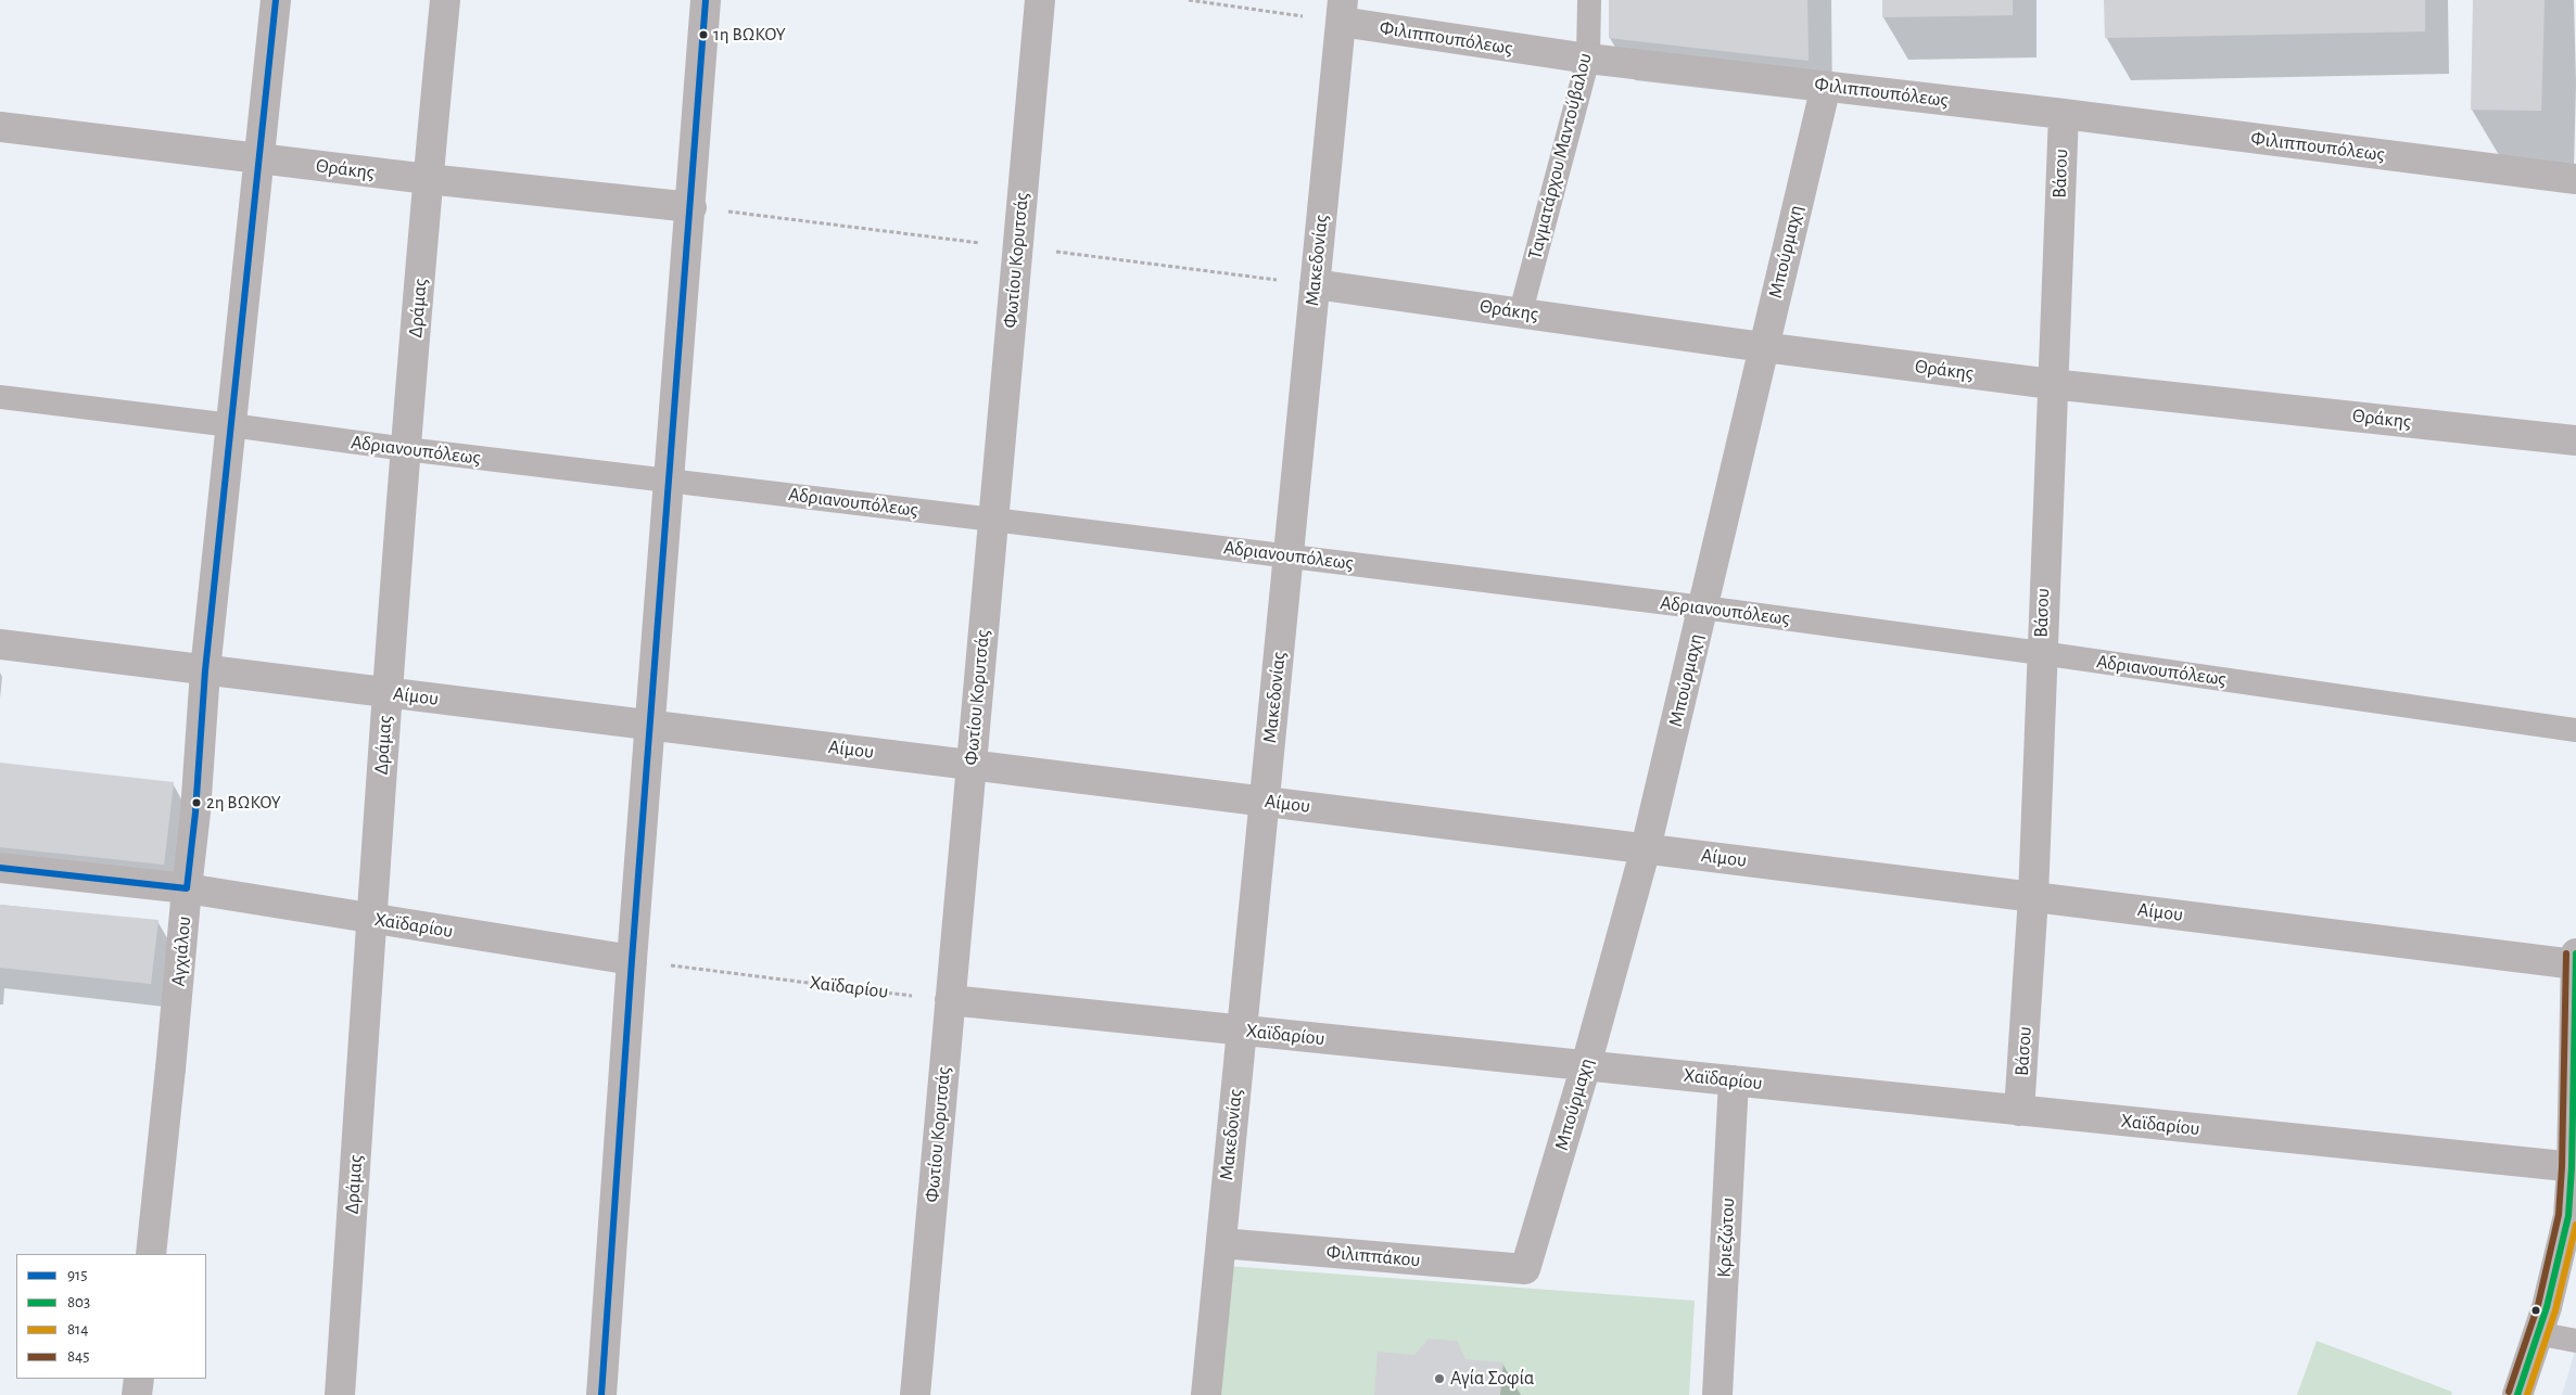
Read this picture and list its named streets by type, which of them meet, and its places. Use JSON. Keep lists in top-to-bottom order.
{
  "streets": {
    "street": [
      "Φιλιππουπόλεως",
      "Θράκης",
      "Βάσου",
      "Μπούρμαχη",
      "Φωτίου Κορυτσάς",
      "Μακεδονίας",
      "Δράμας",
      "Αίμου",
      "Χαϊδαρίου",
      "Αγχιάλου",
      "Κριεζώτου",
      "Φιλιππάκου"
    ],
    "lane": ["Ταγματάρχου Μαντούβαλου", "Αδριανουπόλεως"]
  },
  "crossings": [
    ["Φιλιππουπόλεως", "Ταγματάρχου Μαντούβαλου"],
    ["Φιλιππουπόλεως", "Βάσου"],
    ["Φιλιππουπόλεως", "Μπούρμαχη"],
    ["Φιλιππουπόλεως", "Μακεδονίας"],
    ["Ταγματάρχου Μαντούβαλου", "Θράκης"],
    ["Θράκης", "Βάσου"],
    ["Θράκης", "Μπούρμαχη"],
    ["Θράκης", "Μακεδονίας"],
    ["Θράκης", "Δράμας"],
    ["Θράκης", "Αγχιάλου"],
    ["Βάσου", "Αδριανουπόλεως"],
    ["Βάσου", "Αίμου"],
    ["Βάσου", "Χαϊδαρίου"],
    ["Μπούρμαχη", "Αδριανουπόλεως"],
    ["Μπούρμαχη", "Αίμου"],
    ["Μπούρμαχη", "Χαϊδαρίου"],
    ["Μπούρμαχη", "Φιλιππάκου"],
    ["Φωτίου Κορυτσάς", "Αδριανουπόλεως"],
    ["Φωτίου Κορυτσάς", "Αίμου"],
    ["Φωτίου Κορυτσάς", "Χαϊδαρίου"],
    ["Μακεδονίας", "Αδριανουπόλεως"],
    ["Μακεδονίας", "Αίμου"],
    ["Μακεδονίας", "Χαϊδαρίου"],
    ["Μακεδονίας", "Φιλιππάκου"],
    ["Δράμας", "Αδριανουπόλεως"],
    ["Δράμας", "Αίμου"],
    ["Δράμας", "Χαϊδαρίου"],
    ["Αδριανουπόλεως", "Αγχιάλου"],
    ["Αίμου", "Αγχιάλου"],
    ["Χαϊδαρίου", "Αγχιάλου"],
    ["Χαϊδαρίου", "Κριεζώτου"]
  ],
  "places": ["1η ΒΩΚΟΥ", "2η ΒΩΚΟΥ", "Αγία Σοφία"],
  "lines": [
    "transit line 915",
    "transit line 803",
    "transit line 845",
    "transit line 814"
  ],
  "legend": [
    "915",
    "803",
    "814",
    "845"
  ]
}
